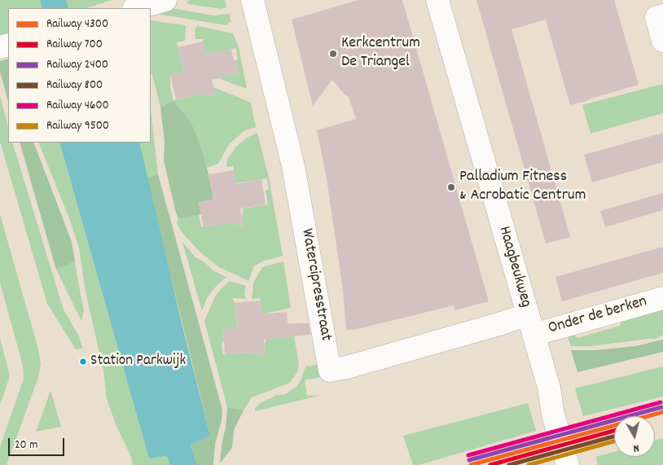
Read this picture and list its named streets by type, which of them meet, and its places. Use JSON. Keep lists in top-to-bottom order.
{
  "streets": {
    "street": ["Haagbeukweg", "Watercipresstraat", "Onder de berken"]
  },
  "crossings": [
    ["Haagbeukweg", "Watercipresstraat"],
    ["Haagbeukweg", "Onder de berken"],
    ["Watercipresstraat", "Onder de berken"]
  ],
  "places": ["Kerkcentrum De Triangel", "Palladium Fitness & Acrobatic Centrum", "Station Parkwijk"],
  "lines": [
    "rail line 4600",
    "rail line 2400",
    "rail line 4300",
    "rail line 700",
    "rail line 800",
    "rail line 9500"
  ],
  "legend": [
    "Railway 4300",
    "Railway 700",
    "Railway 2400",
    "Railway 800",
    "Railway 4600",
    "Railway 9500"
  ],
  "scale_bar": "20 m",
  "north": "bottom"
}
